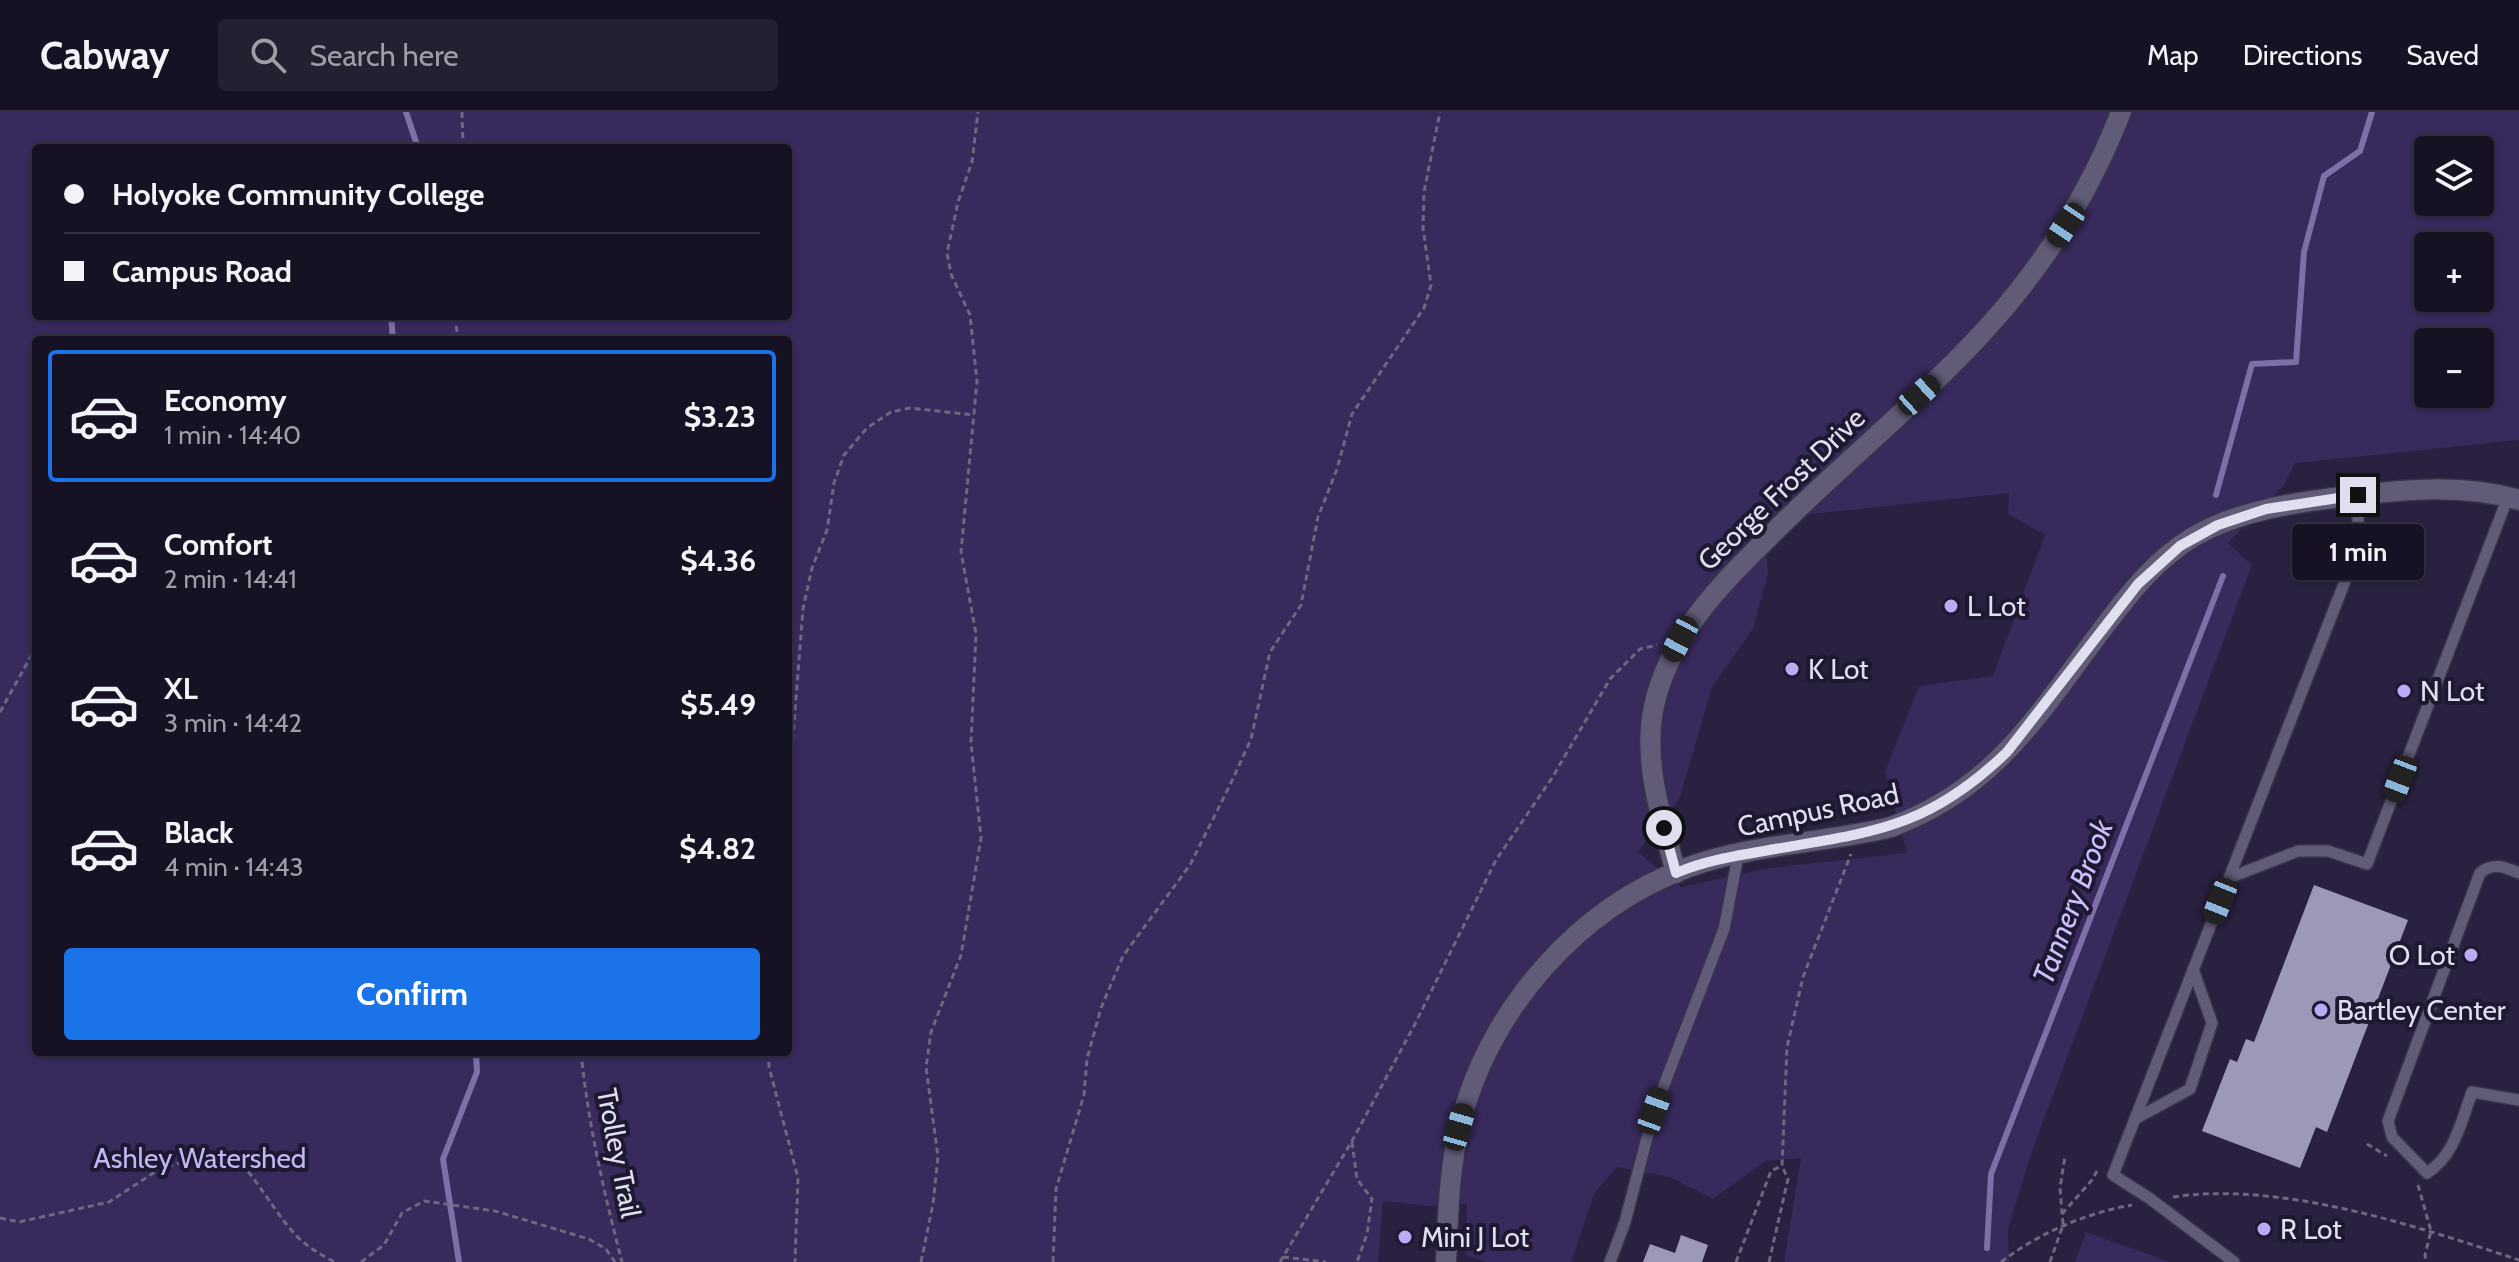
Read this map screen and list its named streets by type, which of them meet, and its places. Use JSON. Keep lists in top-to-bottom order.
{
  "streets": {
    "street": ["George Frost Drive", "Campus Road"],
    "path": ["Trolley Trail"]
  },
  "crossings": [
    ["George Frost Drive", "Campus Road"]
  ],
  "water": ["Tannery Brook"],
  "parks": ["Ashley Watershed"],
  "places": [
    "L Lot",
    "K Lot",
    "N Lot",
    "O Lot",
    "Bartley Center",
    "R Lot",
    "Mini J Lot"
  ],
  "page": {
    "header": "Cabway",
    "search": "Search here",
    "nav": ["Map", "Directions", "Saved"],
    "map_buttons": ["+", "−"],
    "banner": ["Holyoke Community College", "Campus Road"],
    "list": [
      {
        "name": "Economy",
        "note": "1 min · 14:40",
        "value": "$3.23"
      },
      {
        "name": "Comfort",
        "note": "2 min · 14:41",
        "value": "$4.36"
      },
      {
        "name": "XL",
        "note": "3 min · 14:42",
        "value": "$5.49"
      },
      {
        "name": "Black",
        "note": "4 min · 14:43",
        "value": "$4.82"
      }
    ],
    "bubble": "1 min",
    "buttons": "Confirm"
  }
}
